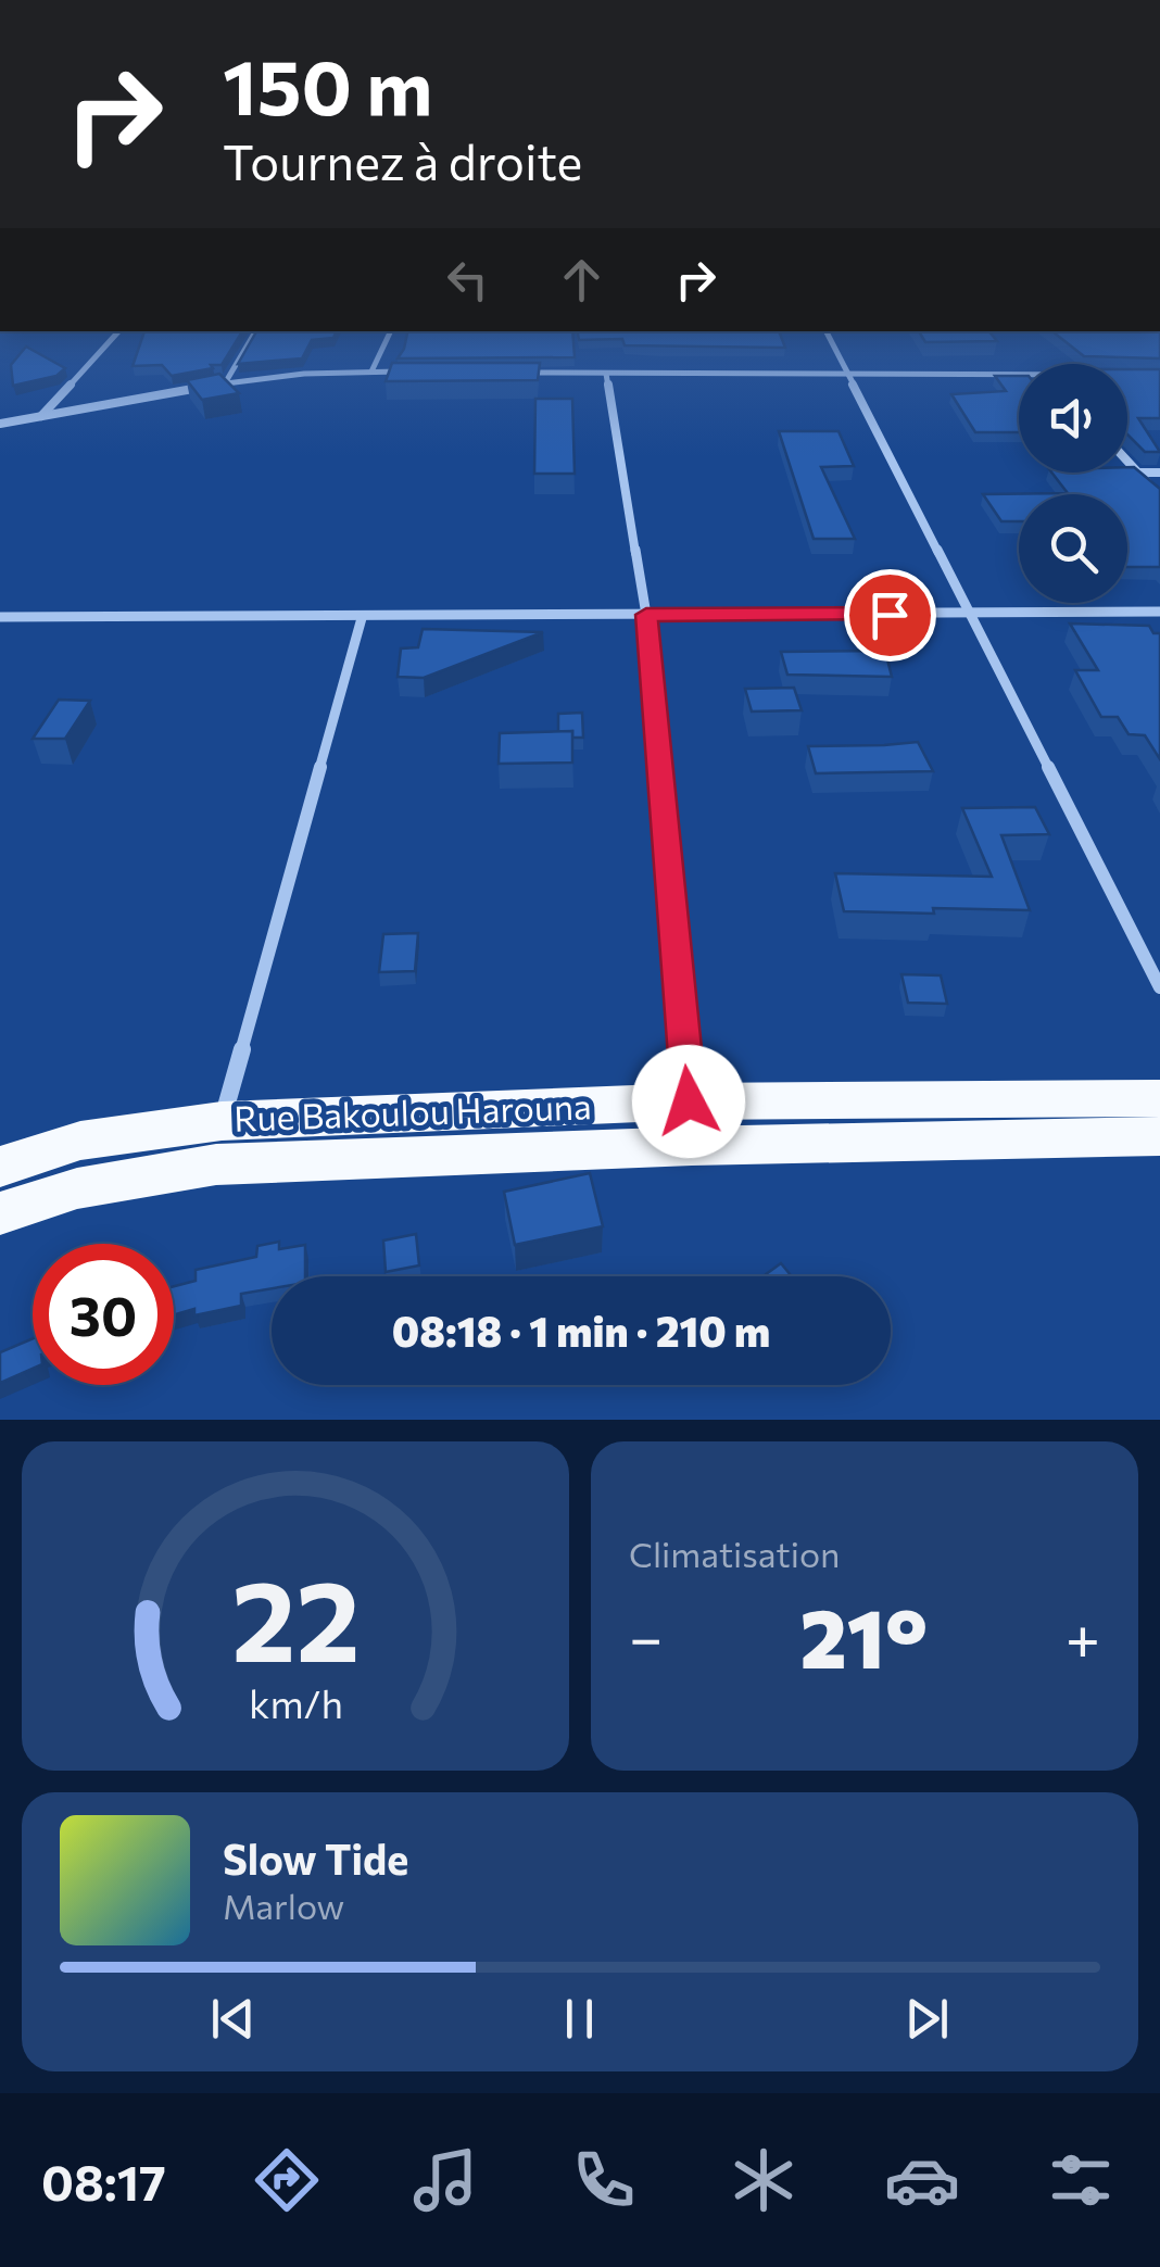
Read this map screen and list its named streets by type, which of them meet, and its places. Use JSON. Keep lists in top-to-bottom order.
{
  "streets": {
    "highway": ["Rue Bakoulou Harouna"]
  },
  "page": {
    "turn": ["150 m", "Tournez à droite"],
    "limit": "30",
    "trip": "08:18 · 1 min · 210 m",
    "tile": "Climatisation",
    "heat": ["−", "21°", "+"],
    "song": ["Slow Tide", "Marlow"],
    "tabs": "08:17",
    "gauge": ["22", "km/h"]
  }
}
